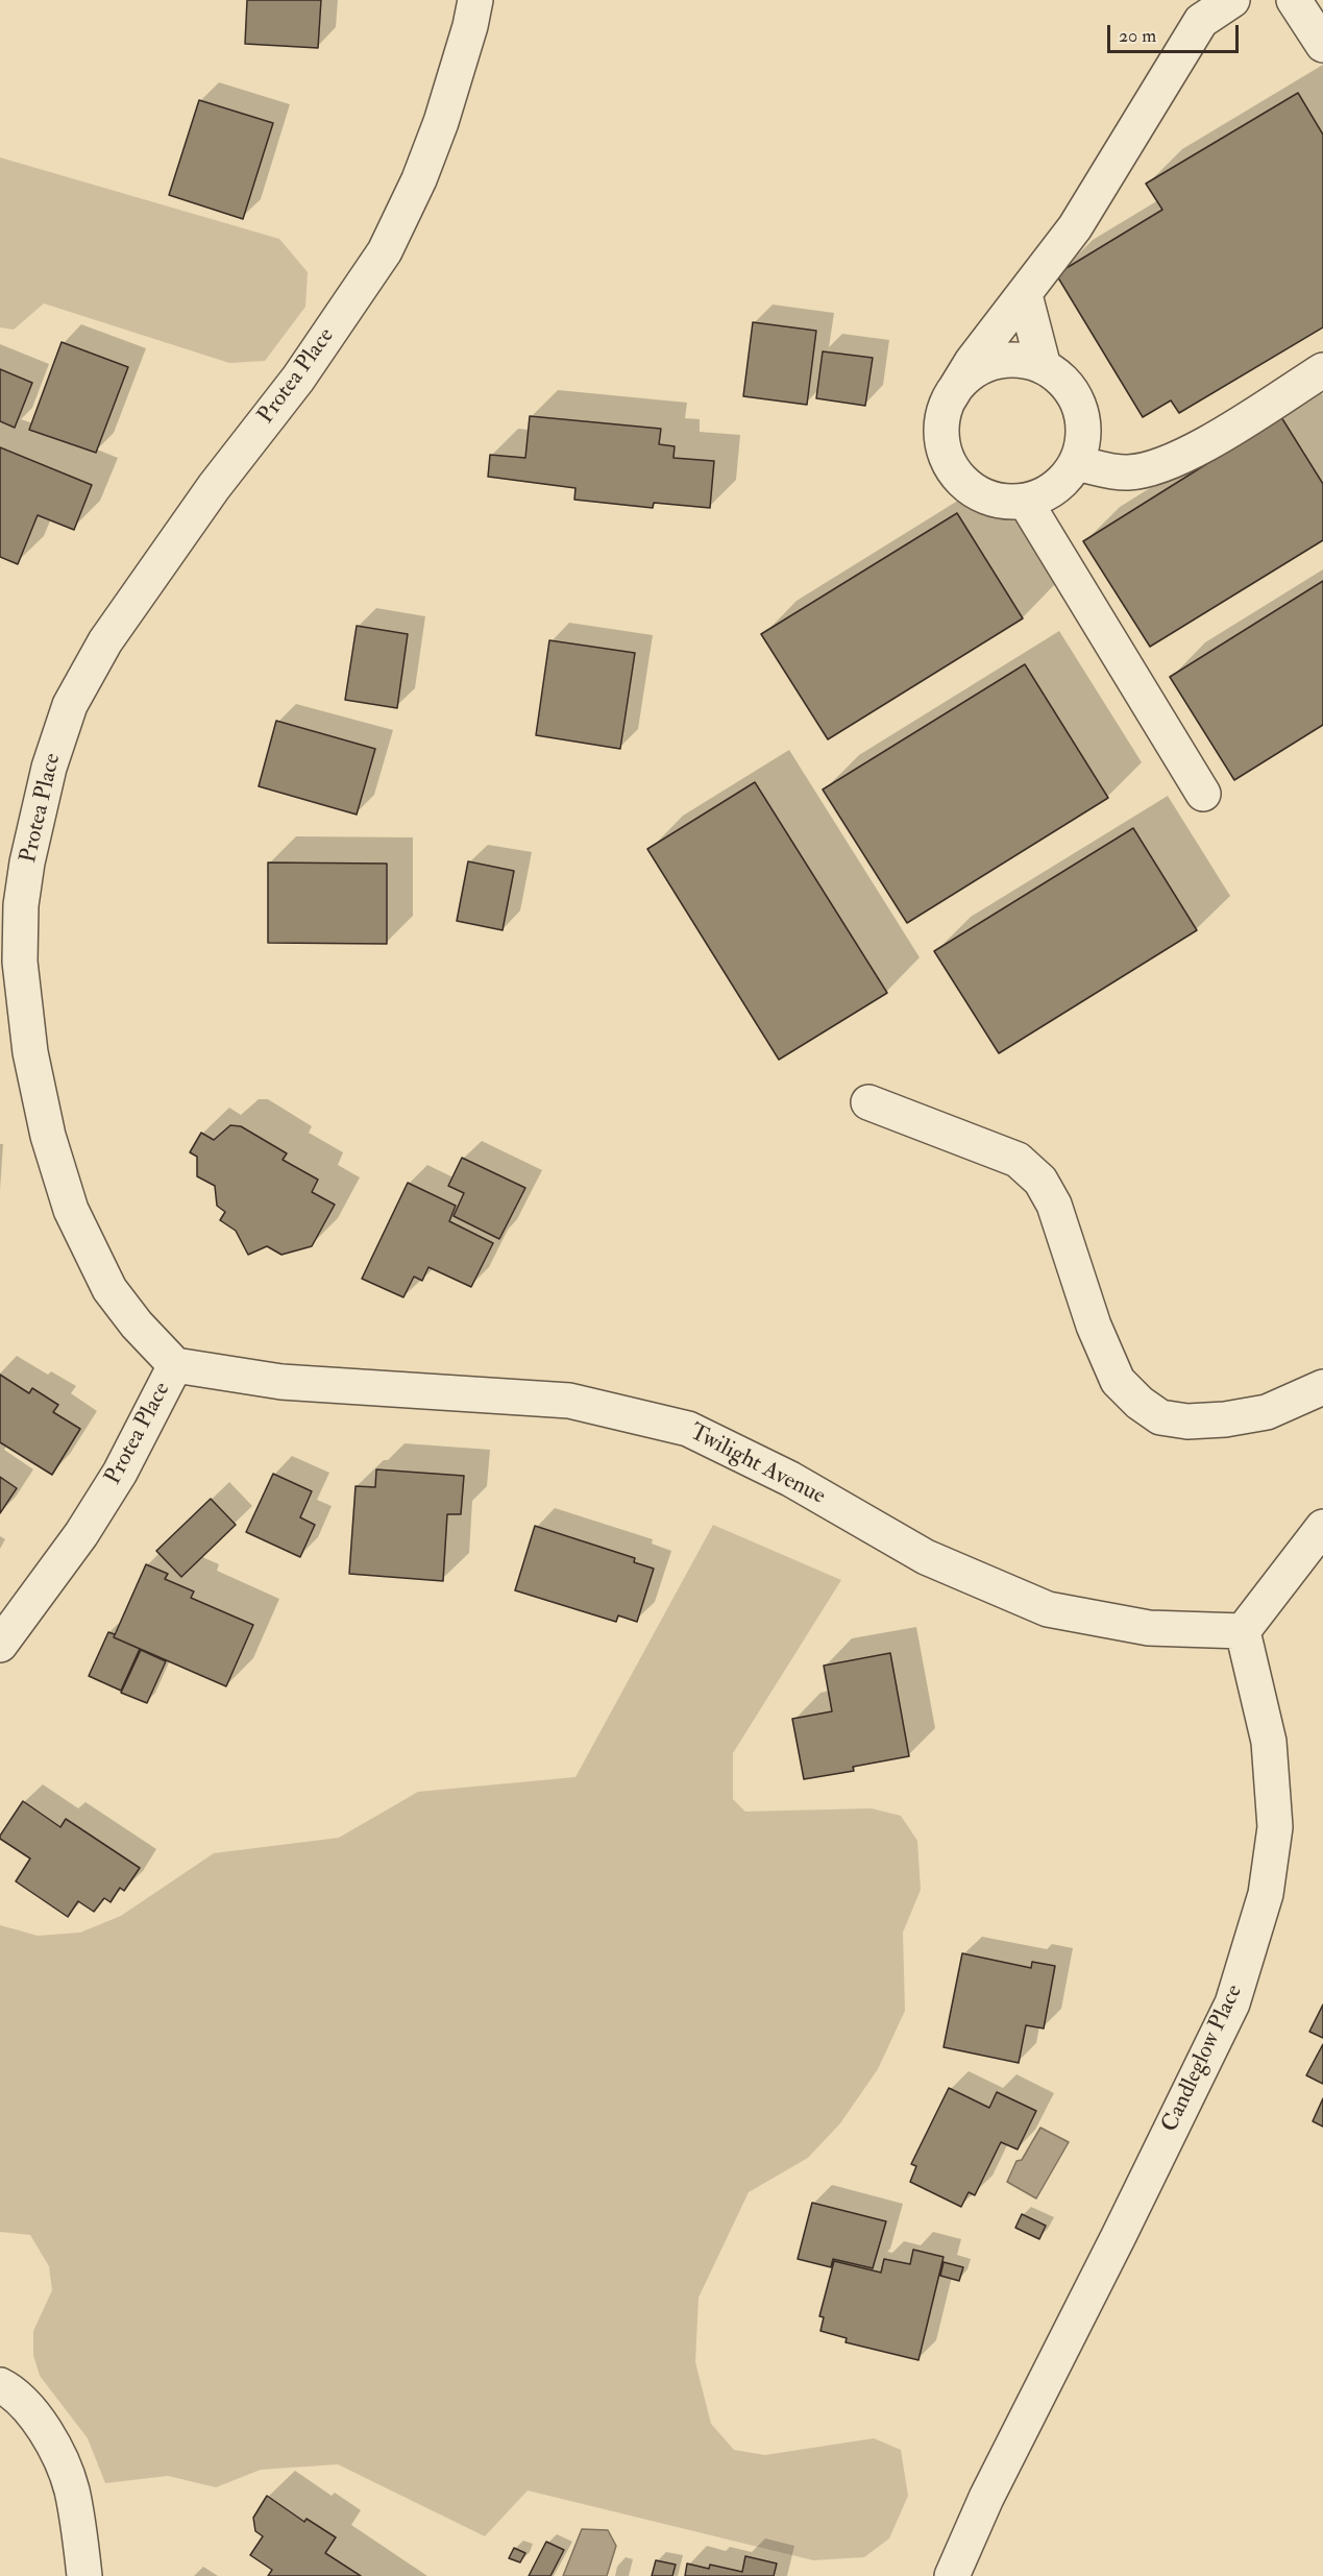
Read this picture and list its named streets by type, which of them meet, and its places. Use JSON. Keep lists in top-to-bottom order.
{
  "streets": {
    "street": ["Protea Place", "Twilight Avenue", "Candleglow Place"]
  },
  "crossings": [
    ["Protea Place", "Twilight Avenue"],
    ["Twilight Avenue", "Candleglow Place"]
  ],
  "scale_bar": "20 m"
}
